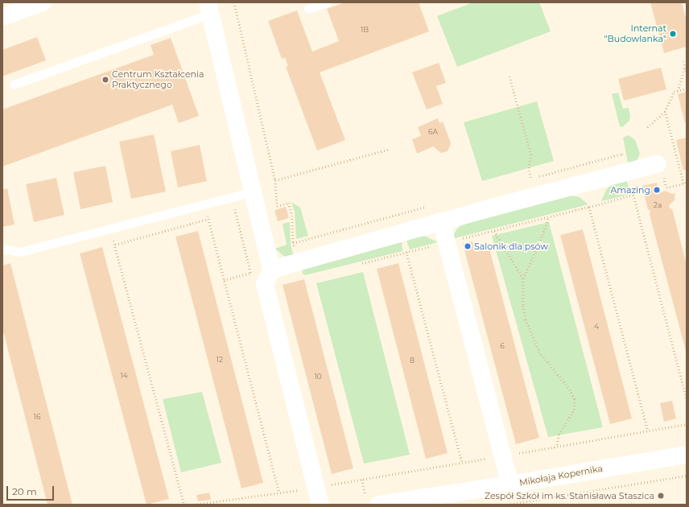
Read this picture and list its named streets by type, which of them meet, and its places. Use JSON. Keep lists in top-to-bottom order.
{
  "streets": {
    "street": ["Mikołaja Kopernika"]
  },
  "places": [
    "Internat \"Budowlanka\"",
    "Centrum Kształcenia Praktycznego",
    "Amazing",
    "Salonik dla psów",
    "Zespół Szkół im ks. Stanisława Staszica"
  ],
  "house_numbers": [
    "1B",
    "6A",
    "2a",
    "4",
    "6",
    "12",
    "8",
    "14",
    "10",
    "16"
  ],
  "scale_bar": "20 m"
}
